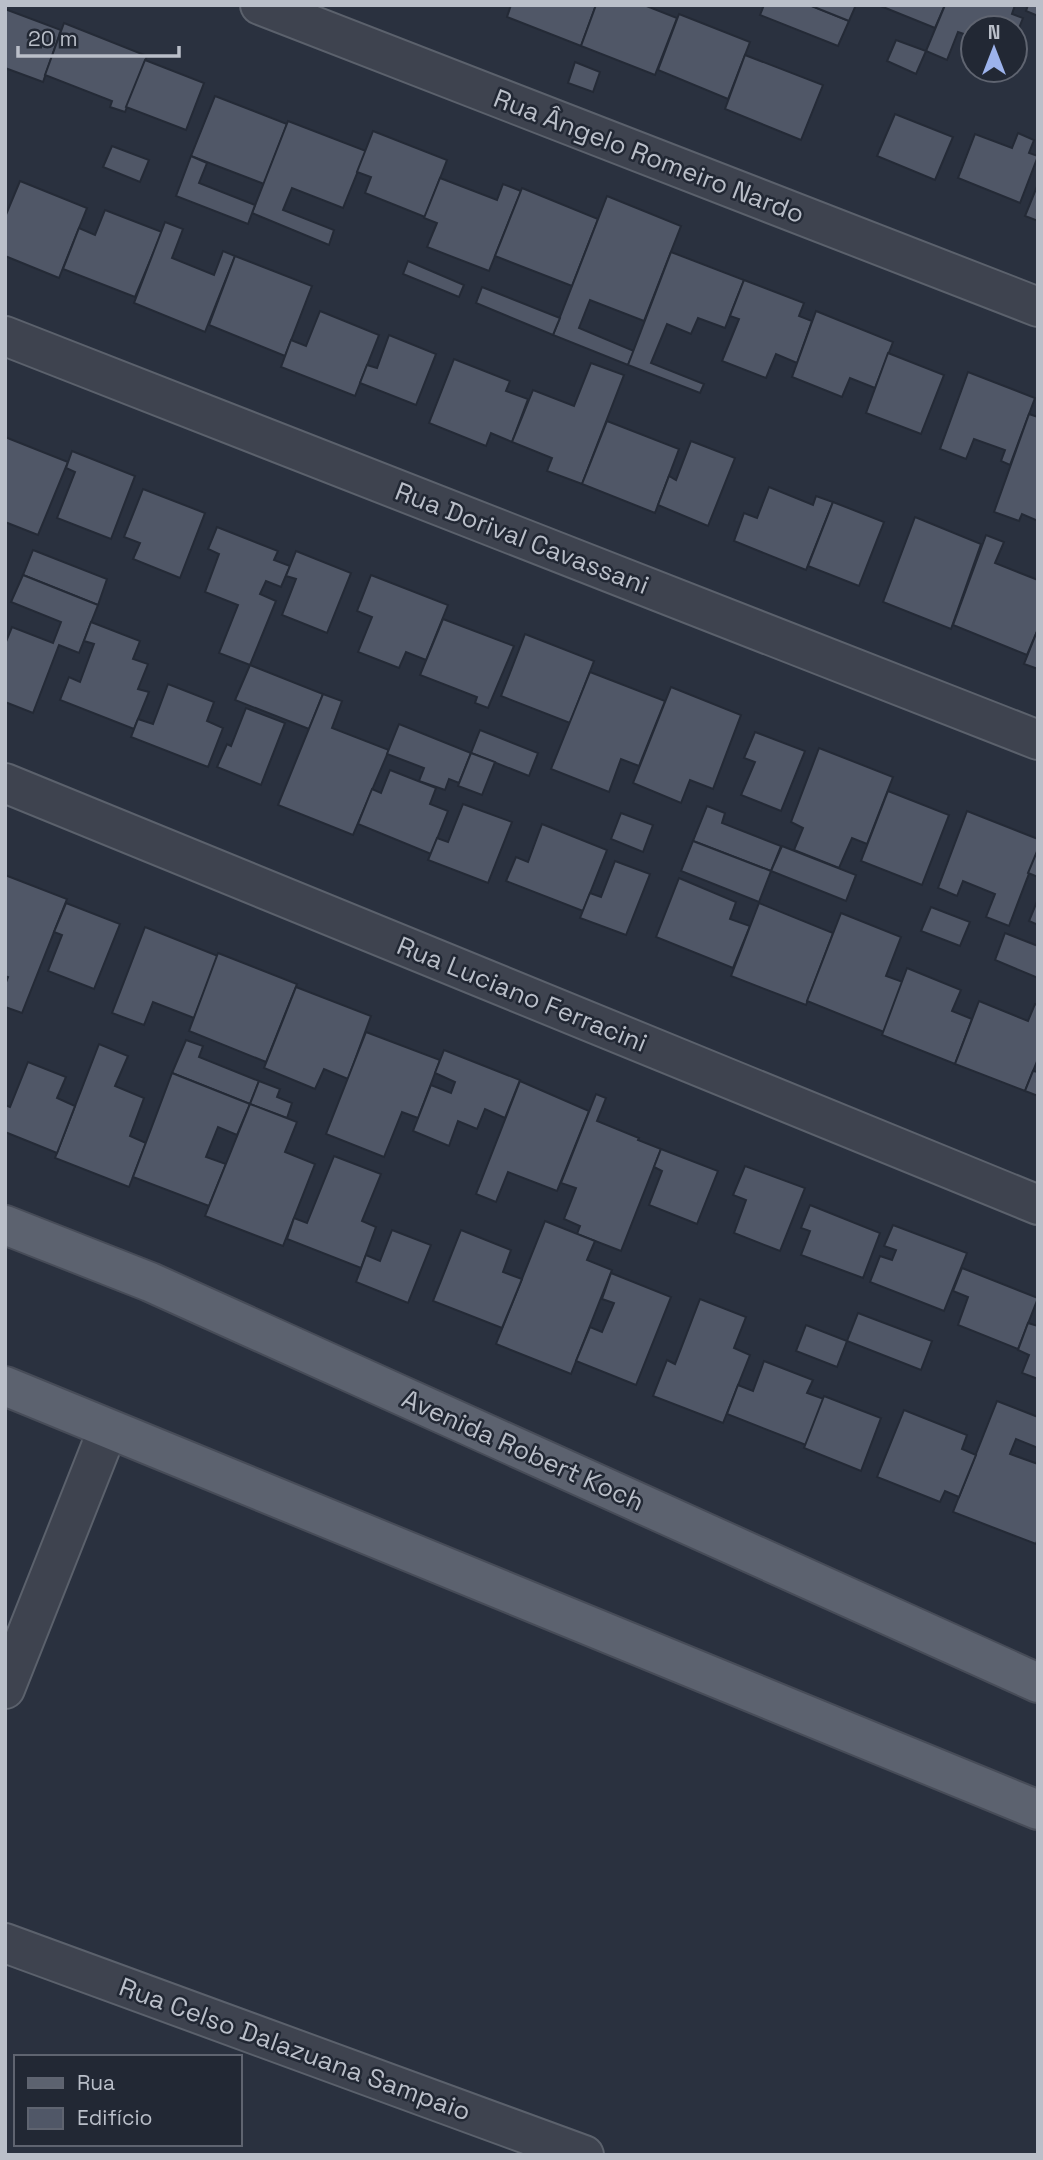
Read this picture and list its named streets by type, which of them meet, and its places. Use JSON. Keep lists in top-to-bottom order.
{
  "streets": {
    "main road": ["Avenida Robert Koch"],
    "street": [
      "Rua Ângelo Romeiro Nardo",
      "Rua Dorival Cavassani",
      "Rua Luciano Ferracini",
      "Rua Celso Dalazuana Sampaio"
    ]
  },
  "legend": ["Rua", "Edifício"],
  "scale_bar": "20 m",
  "north": "top"
}
